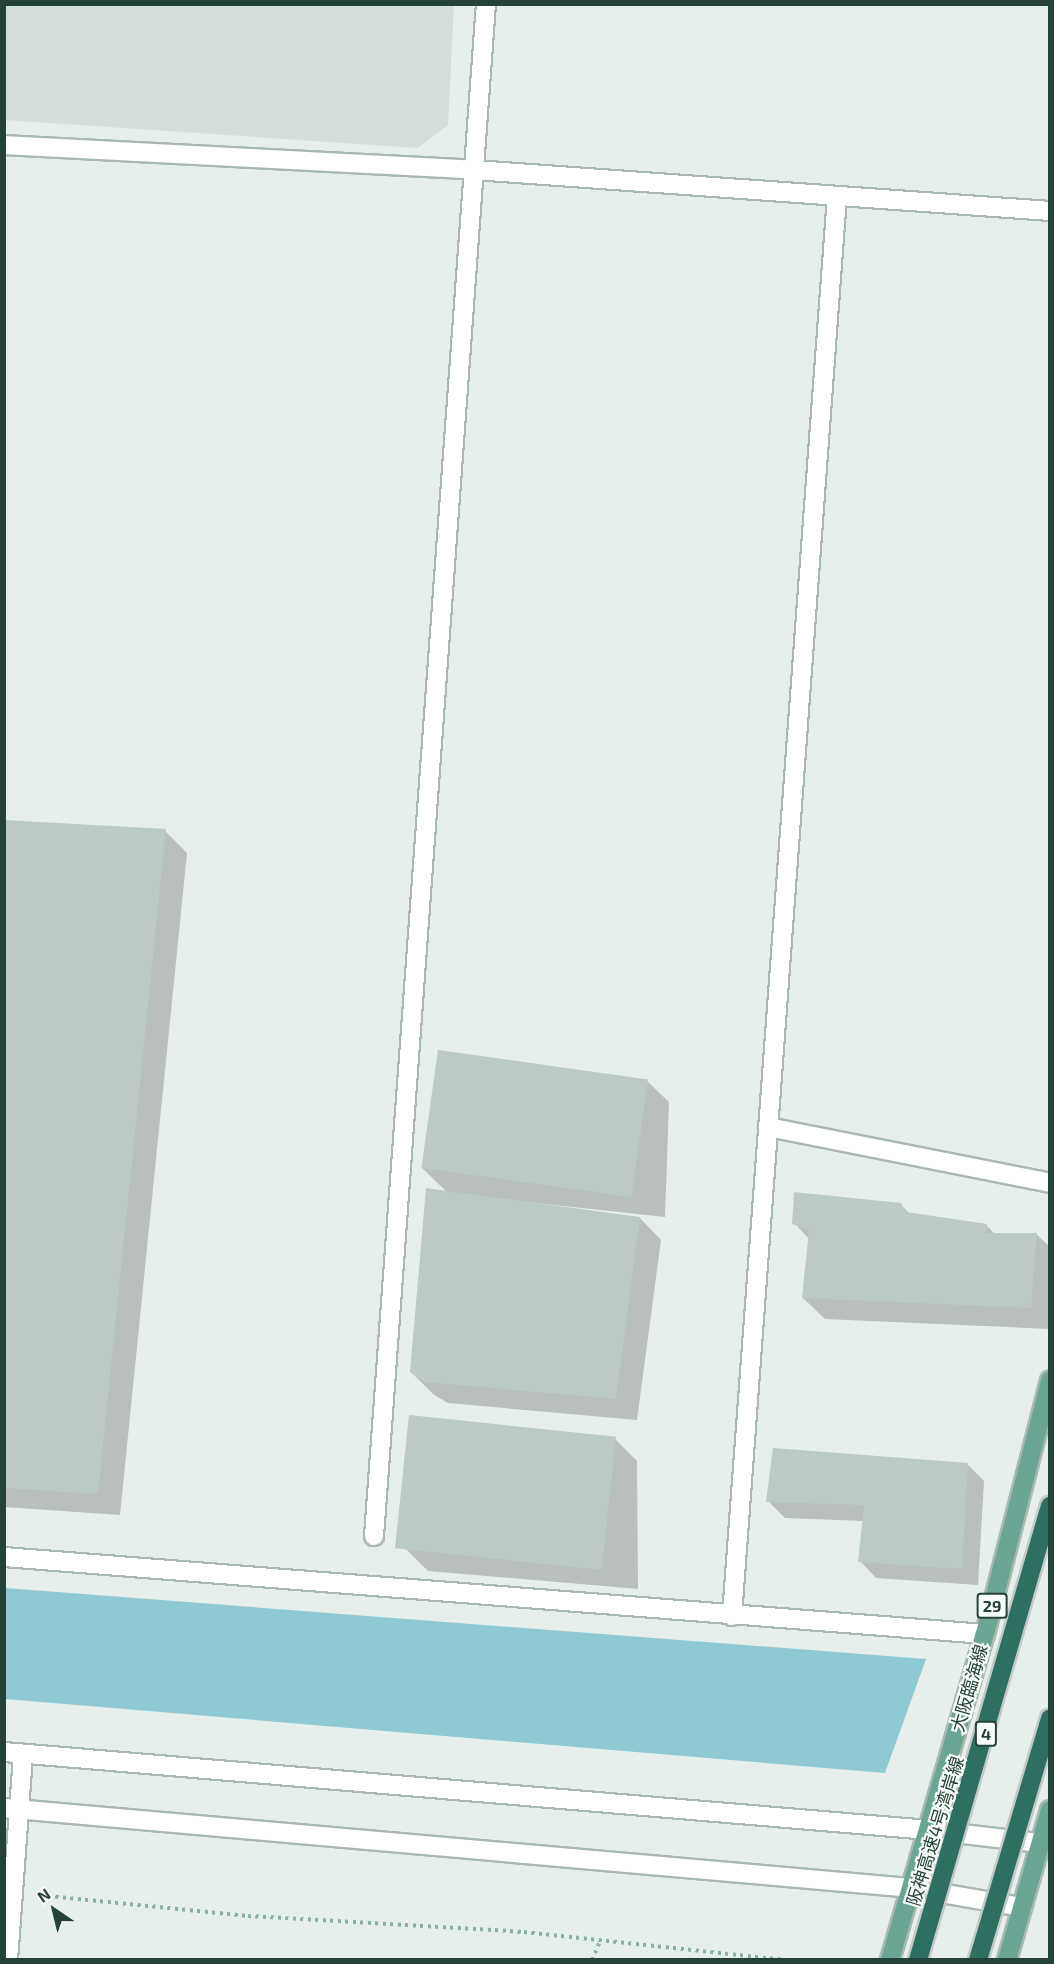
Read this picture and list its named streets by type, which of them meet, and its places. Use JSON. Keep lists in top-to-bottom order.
{
  "streets": {
    "highway": ["4", "阪神高速4号湾岸線"],
    "main road": ["29", "大阪臨海線"]
  },
  "north": "top left"
}
